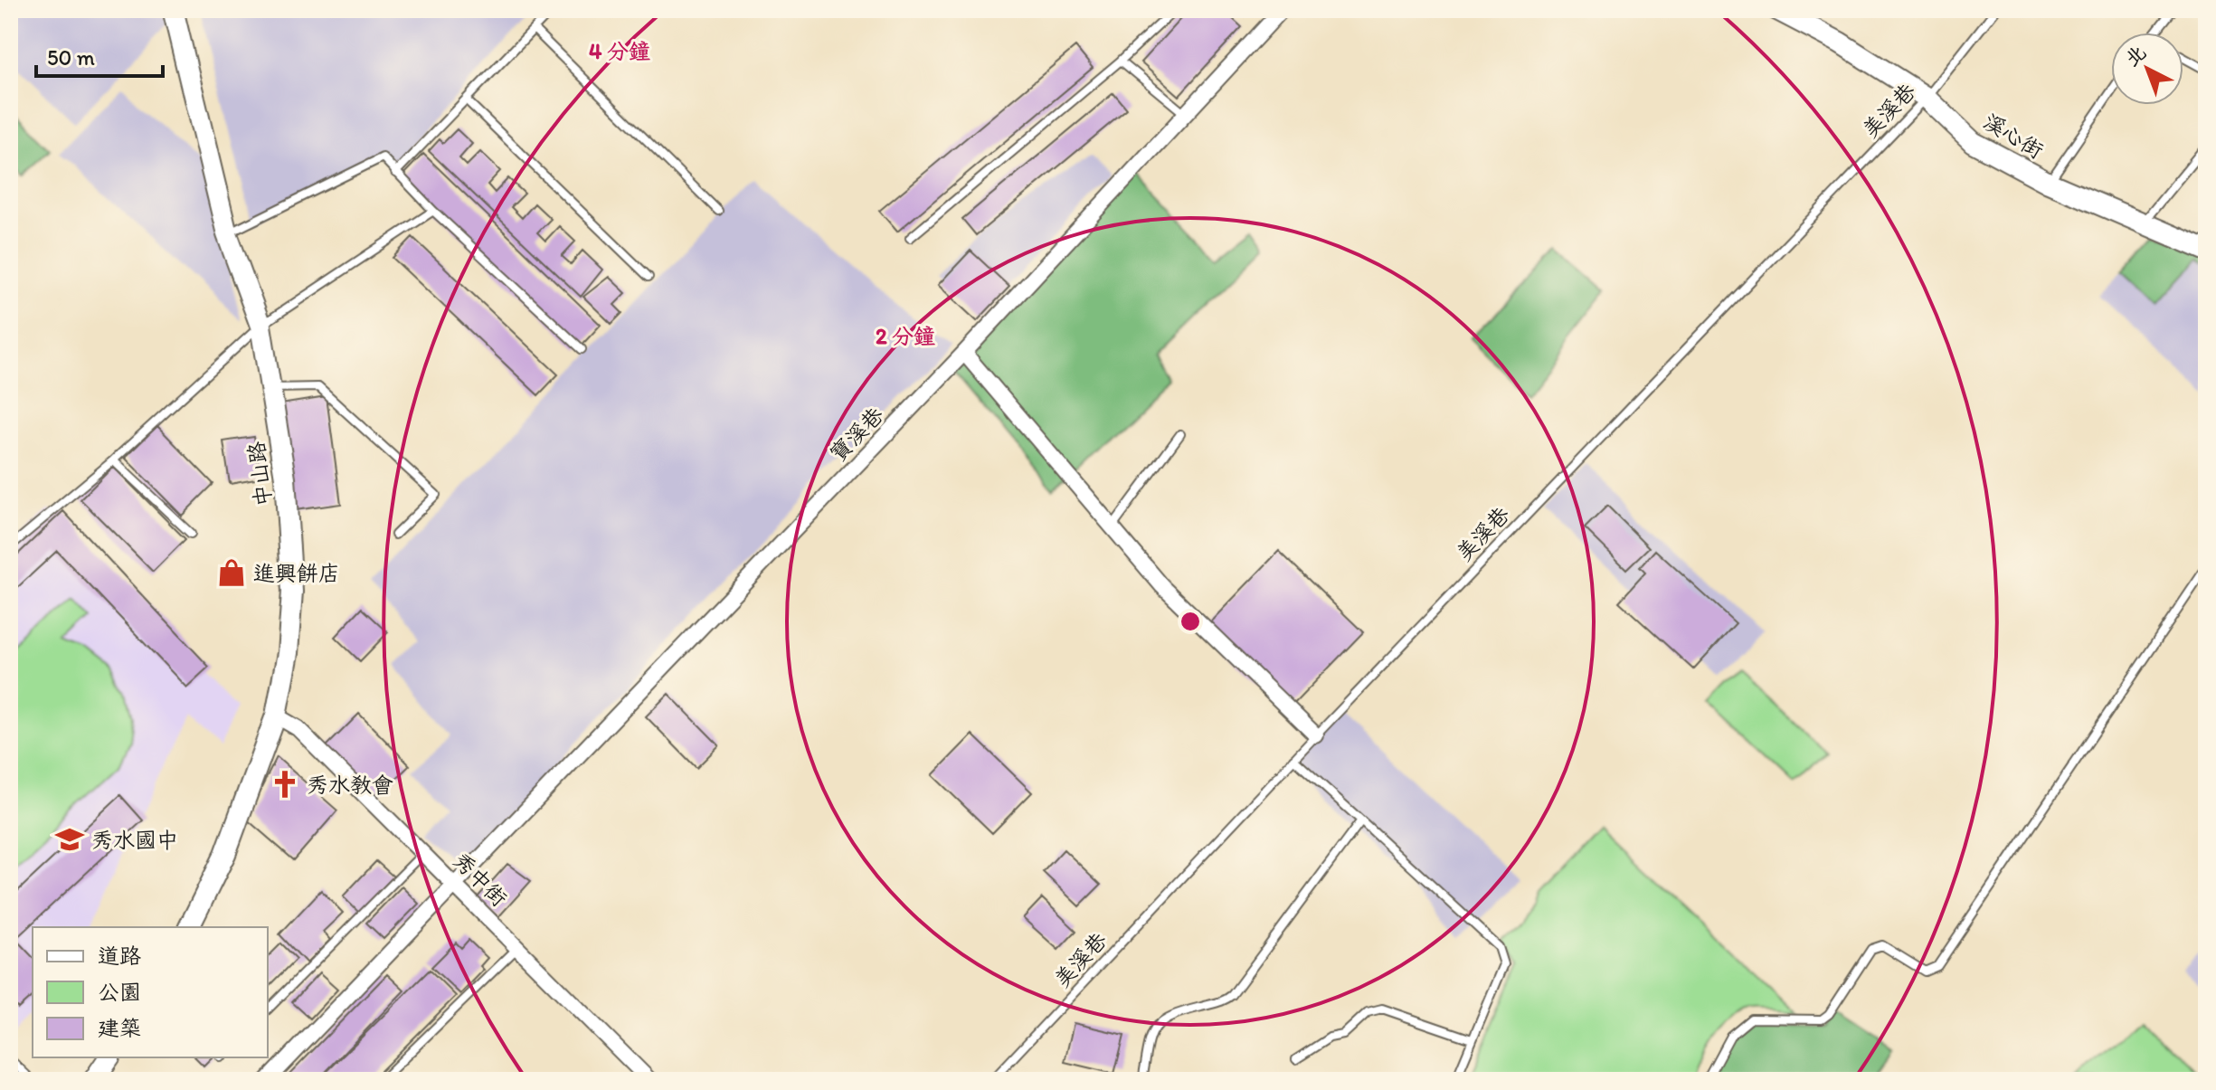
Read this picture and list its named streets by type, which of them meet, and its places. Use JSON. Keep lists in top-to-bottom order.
{
  "streets": {
    "street": [
      "溪心街",
      "寶溪巷",
      "中山路",
      "秀中街"
    ],
    "lane": ["美溪巷"]
  },
  "crossings": [
    ["美溪巷", "溪心街"],
    ["寶溪巷", "秀中街"],
    ["中山路", "秀中街"]
  ],
  "places": {
    "shop": ["進興餅店"],
    "church": ["秀水教會"],
    "school or university": ["秀水國中"]
  },
  "legend": ["道路", "公園", "建築"],
  "scale_bar": "50 m",
  "north": "top left",
  "rings": ["4 分鐘", "2 分鐘"]
}
